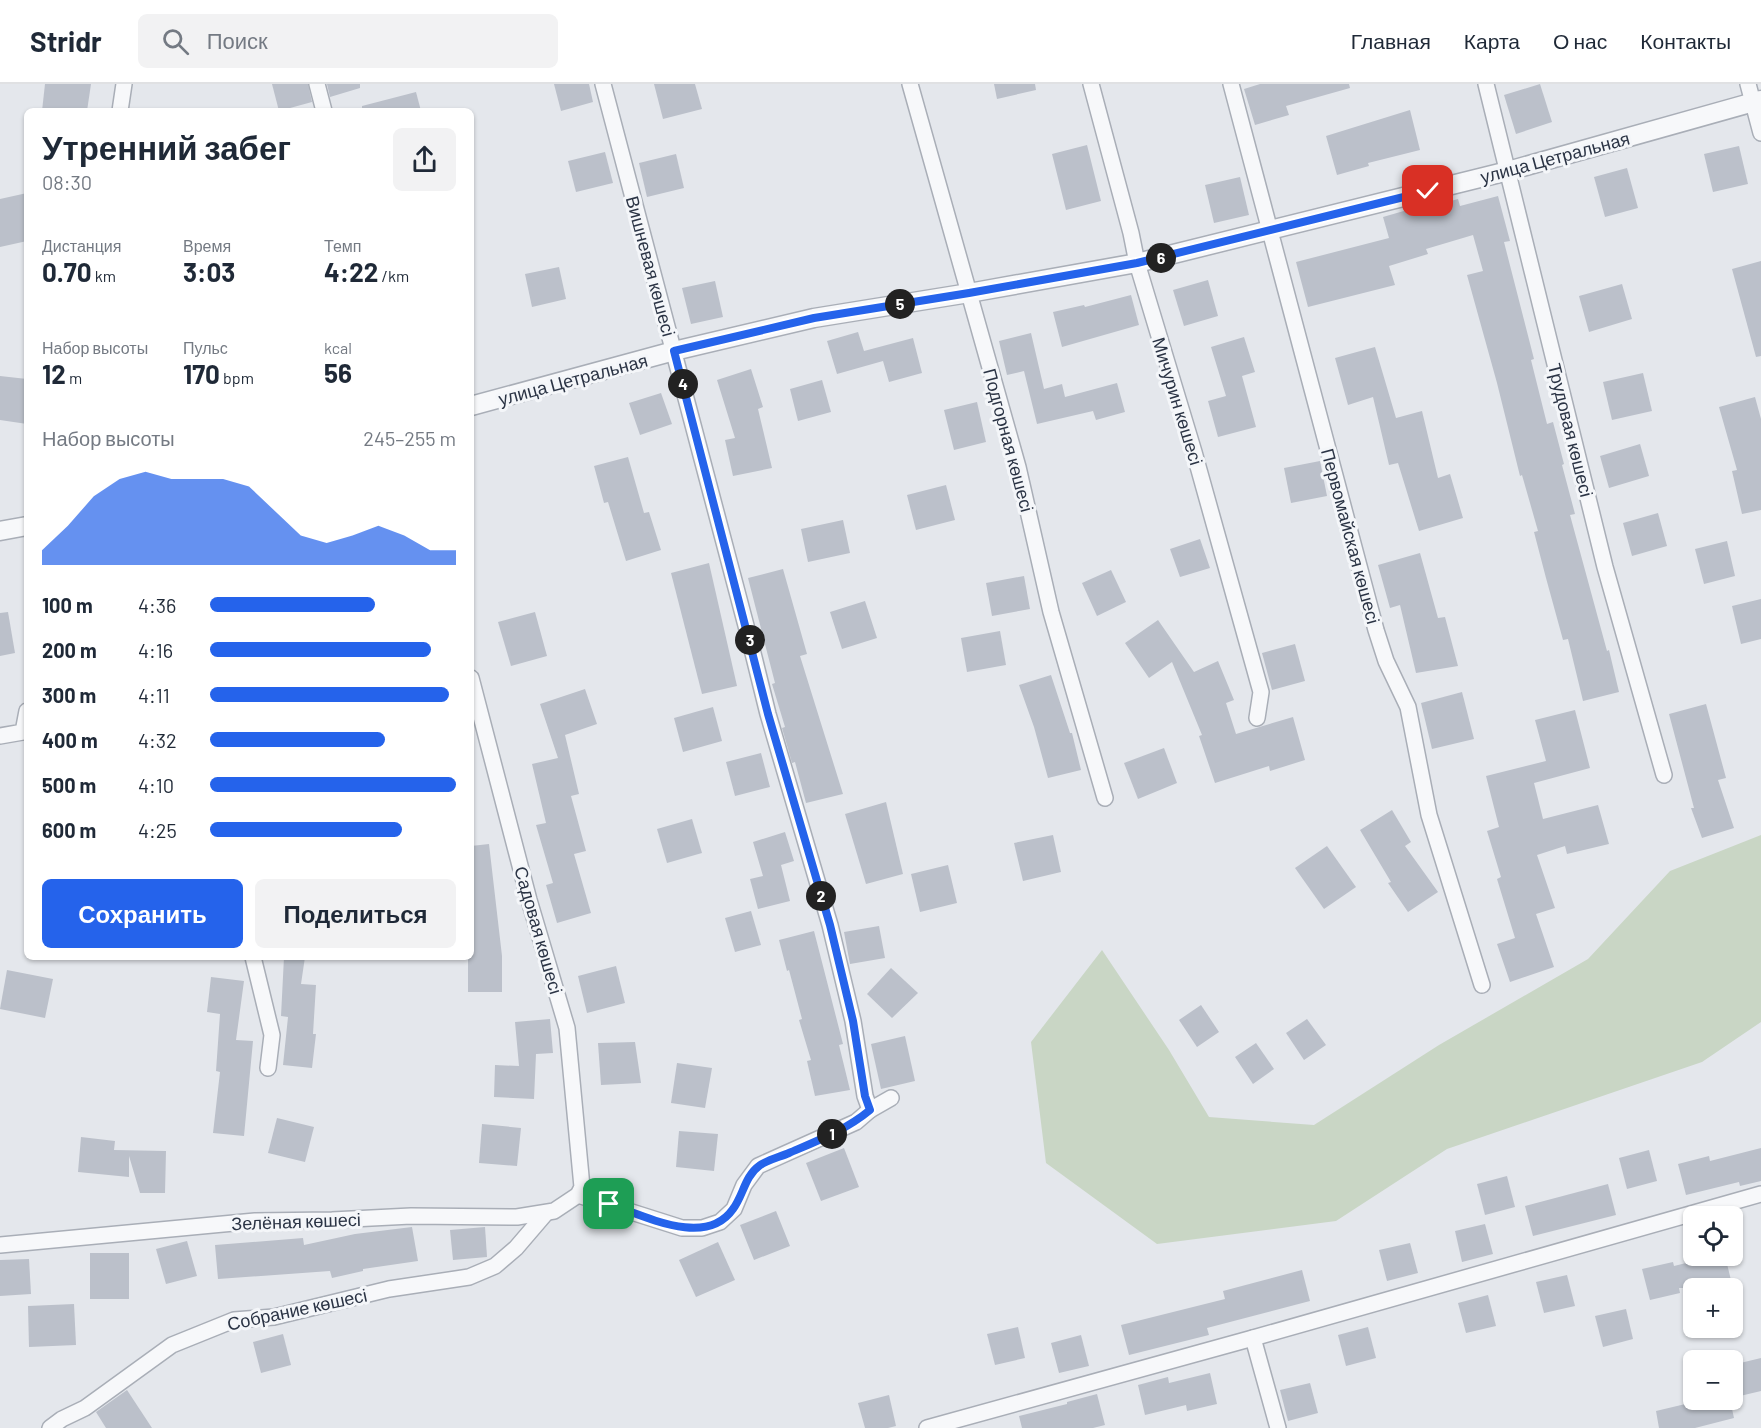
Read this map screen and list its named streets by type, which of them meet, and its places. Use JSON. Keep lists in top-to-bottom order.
{
  "streets": {
    "street": [
      "улица Цетральная",
      "Вишневая көшесі",
      "Мичурин көшесі",
      "Трудовая көшесі",
      "Подгорная көшесі",
      "Первомайская көшесі",
      "Садовая көшесі",
      "Зелёная көшесі",
      "Собрание көшесі"
    ]
  },
  "crossings": [
    ["улица Цетральная", "Вишневая көшесі"],
    ["улица Цетральная", "Мичурин көшесі"],
    ["улица Цетральная", "Трудовая көшесі"],
    ["улица Цетральная", "Подгорная көшесі"],
    ["улица Цетральная", "Первомайская көшесі"],
    ["Садовая көшесі", "Зелёная көшесі"],
    ["Зелёная көшесі", "Собрание көшесі"]
  ],
  "page": {
    "header": "Stridr",
    "search": "Поиск",
    "nav": [
      "Главная",
      "Карта",
      "О нас",
      "Контакты"
    ],
    "heading": ["Утренний забег", "08:30"],
    "stats": [
      ["Дистанция", "0.70 km"],
      ["Время", "3:03"],
      ["Темп", "4:22 /km"],
      ["Набор высоты", "12 m"],
      ["Пульс", "170 bpm"],
      ["kcal", "56"]
    ],
    "pins": [
      "6",
      "5",
      "4",
      "3",
      "2",
      "1"
    ],
    "chart": ["Набор высоты", "245–255 m"],
    "list": [
      {
        "name": "100 m",
        "note": "4:36"
      },
      {
        "name": "200 m",
        "note": "4:16"
      },
      {
        "name": "300 m",
        "note": "4:11"
      },
      {
        "name": "400 m",
        "note": "4:32"
      },
      {
        "name": "500 m",
        "note": "4:10"
      },
      {
        "name": "600 m",
        "note": "4:25"
      }
    ],
    "buttons": ["Сохранить", "Поделиться"],
    "map_buttons": ["+", "−"]
  }
}
